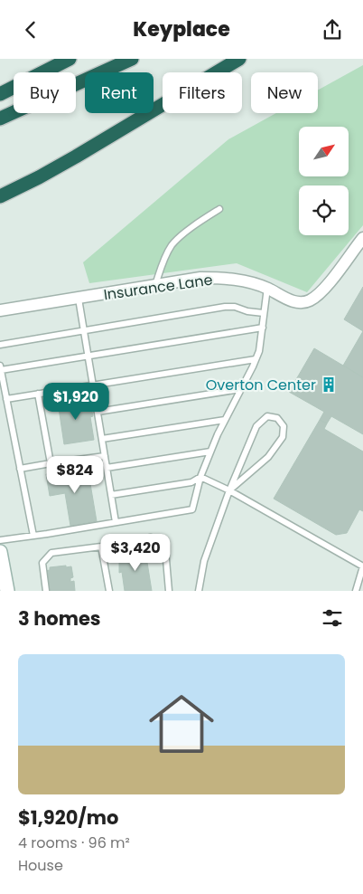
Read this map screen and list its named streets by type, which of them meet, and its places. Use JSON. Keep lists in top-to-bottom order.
{
  "streets": {
    "street": ["Insurance Lane"]
  },
  "places": {
    "building": ["Overton Center"]
  },
  "north": "top right",
  "page": {
    "header": "Keyplace",
    "chip": [
      "Buy",
      "Rent",
      "Filters",
      "New"
    ],
    "price": ["$1,920", "$824", "$3,420"],
    "heading": "3 homes",
    "list": [
      {
        "name": "$1,920/mo",
        "note": "4 rooms · 96 m² · House"
      }
    ]
  }
}
